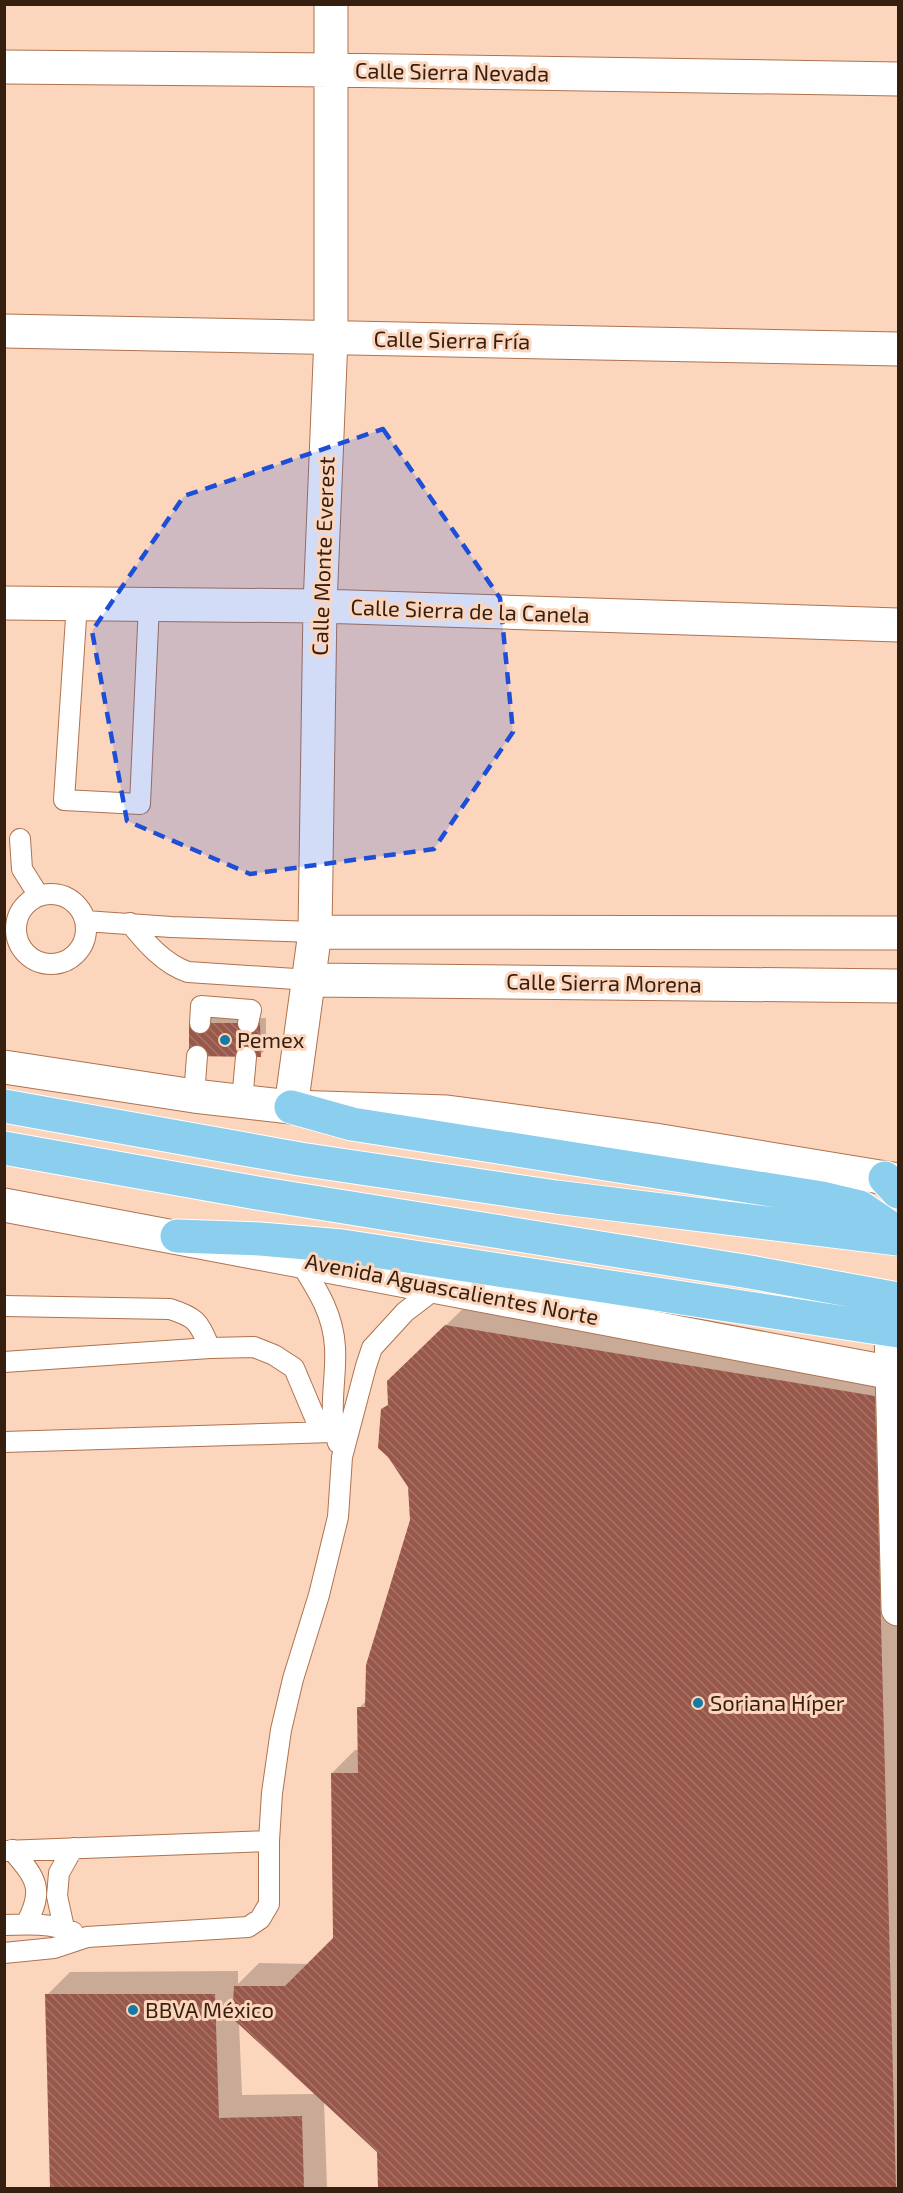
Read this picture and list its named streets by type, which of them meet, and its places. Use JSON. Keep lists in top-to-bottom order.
{
  "streets": {
    "street": [
      "Calle Sierra Nevada",
      "Calle Sierra Fría",
      "Calle Monte Everest",
      "Calle Sierra de la Canela",
      "Calle Sierra Morena",
      "Avenida Aguascalientes Norte"
    ]
  },
  "crossings": [
    ["Calle Sierra Nevada", "Calle Monte Everest"],
    ["Calle Sierra Fría", "Calle Monte Everest"],
    ["Calle Monte Everest", "Calle Sierra de la Canela"],
    ["Calle Monte Everest", "Calle Sierra Morena"]
  ],
  "places": ["Pemex", "Soriana Híper", "BBVA México"]
}
